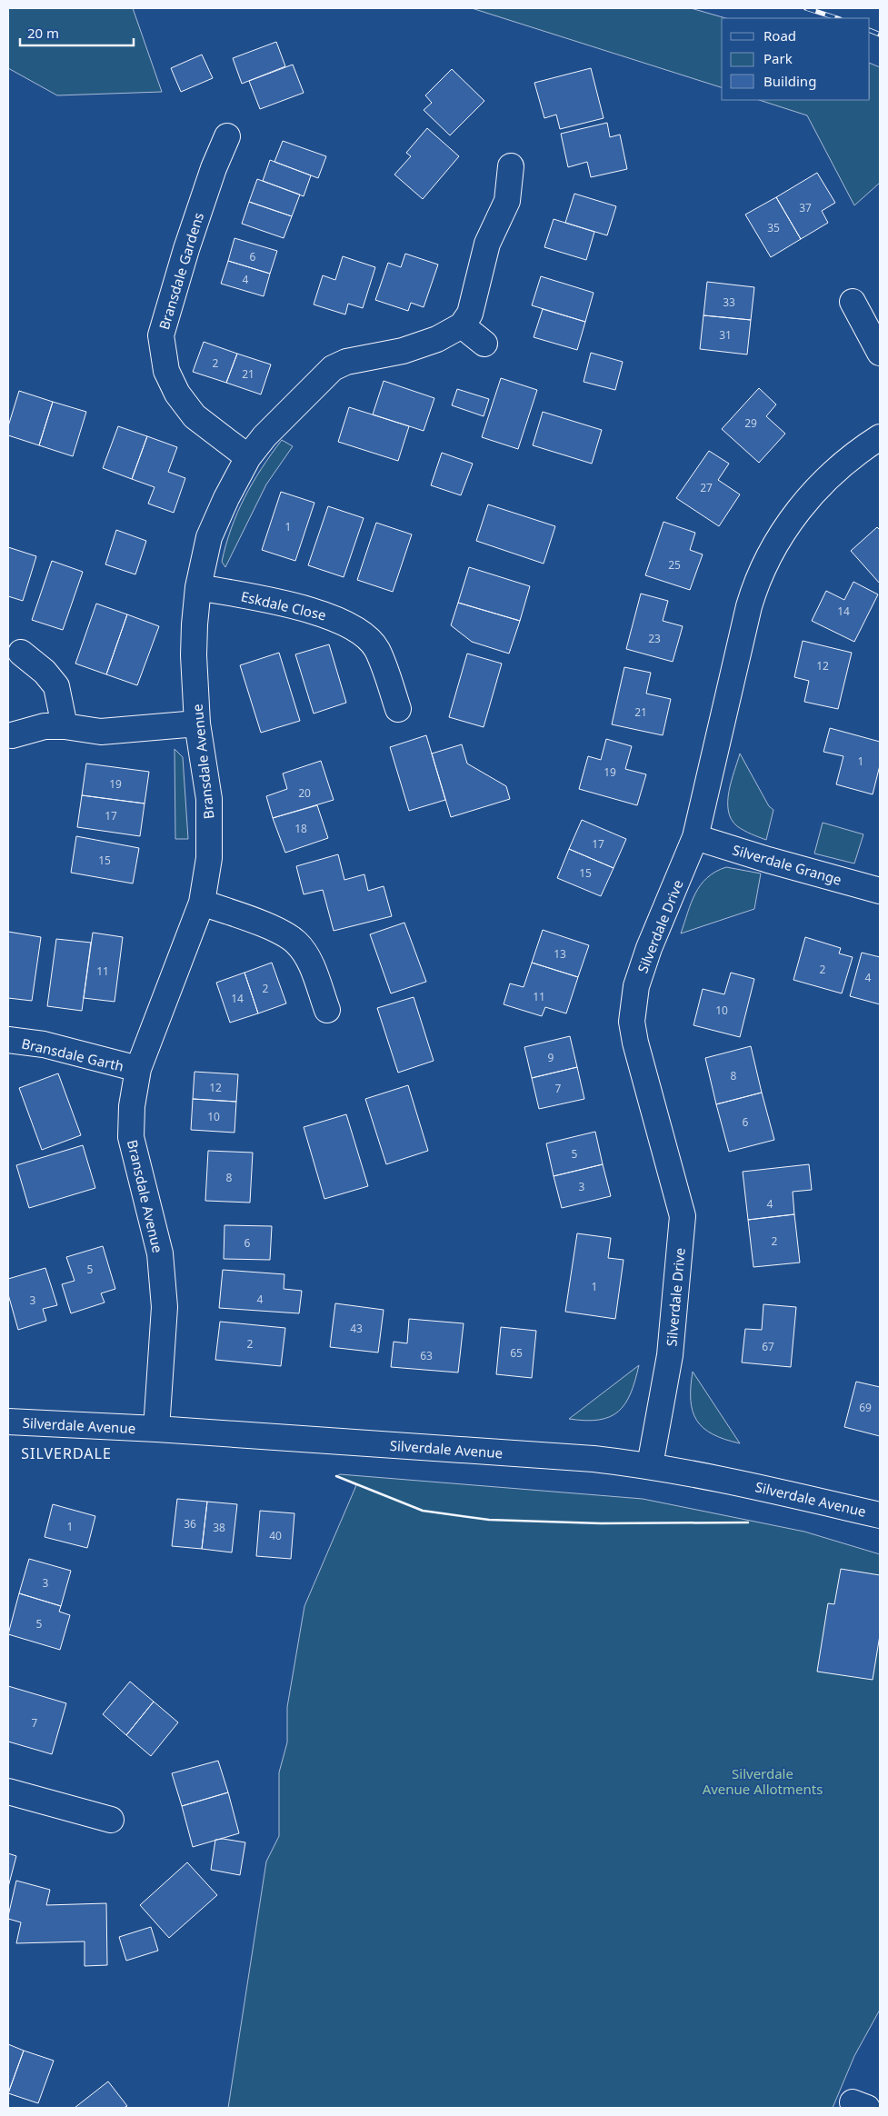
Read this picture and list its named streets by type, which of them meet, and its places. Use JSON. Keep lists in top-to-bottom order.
{
  "streets": {
    "street": [
      "Bransdale Gardens",
      "Eskdale Close",
      "Bransdale Avenue",
      "Silverdale Grange",
      "Silverdale Drive",
      "Bransdale Garth",
      "Silverdale Avenue"
    ]
  },
  "crossings": [
    ["Bransdale Gardens", "Bransdale Avenue"],
    ["Eskdale Close", "Bransdale Avenue"],
    ["Bransdale Avenue", "Bransdale Garth"],
    ["Bransdale Avenue", "Silverdale Avenue"],
    ["Silverdale Grange", "Silverdale Drive"],
    ["Silverdale Drive", "Silverdale Avenue"]
  ],
  "districts": ["SILVERDALE"],
  "parks": ["Silverdale Avenue Allotments"],
  "house_numbers": [
    "37",
    "35",
    "6",
    "4",
    "33",
    "31",
    "2",
    "21",
    "29",
    "27",
    "1",
    "25",
    "14",
    "23",
    "12",
    "21",
    "1",
    "19",
    "19",
    "20",
    "17",
    "18",
    "17",
    "15",
    "15",
    "13",
    "2",
    "11",
    "4",
    "2",
    "11",
    "14",
    "10",
    "9",
    "8",
    "12",
    "7",
    "10",
    "6",
    "5",
    "8",
    "3",
    "4",
    "2",
    "6",
    "5",
    "1",
    "4",
    "3",
    "43",
    "2",
    "67",
    "65",
    "63",
    "69",
    "36",
    "1",
    "38",
    "40",
    "3",
    "5",
    "7"
  ],
  "legend": ["Road", "Park", "Building"],
  "scale_bar": "20 m"
}
